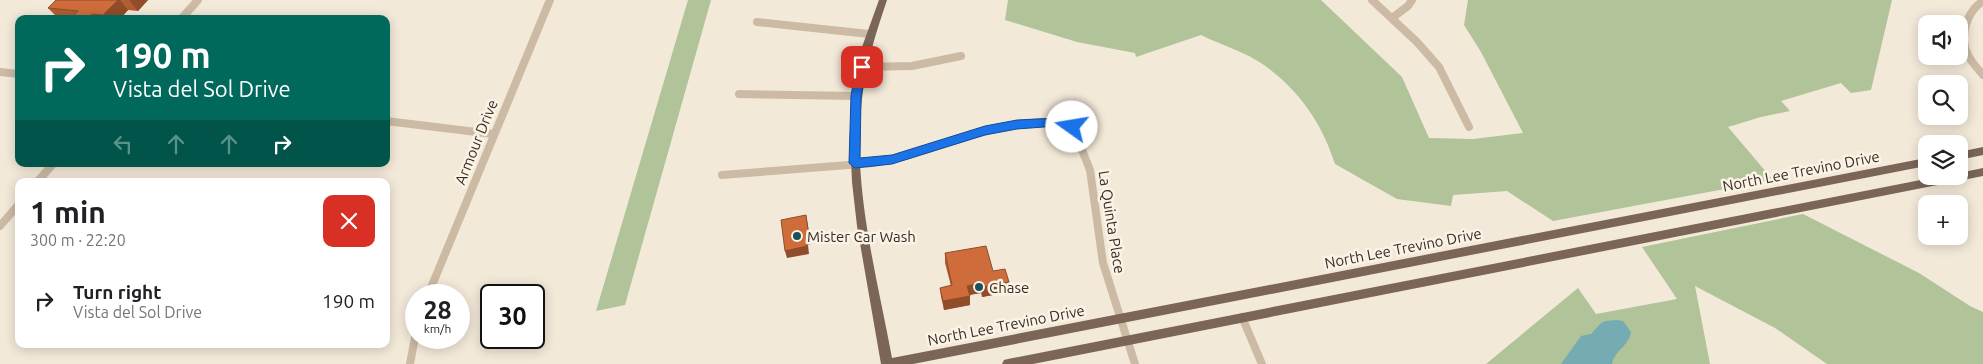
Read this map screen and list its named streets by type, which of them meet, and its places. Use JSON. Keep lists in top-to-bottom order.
{
  "streets": {
    "main road": ["North Lee Trevino Drive"],
    "street": ["Armour Drive", "La Quinta Place"]
  },
  "crossings": [
    ["North Lee Trevino Drive", "La Quinta Place"]
  ],
  "places": ["Mister Car Wash", "Chase"],
  "page": {
    "map_buttons": "+",
    "turn": ["190 m", "Vista del Sol Drive"],
    "heading": ["1 min", "300 m · 22:20"],
    "list": [
      {
        "name": "Turn right",
        "note": "Vista del Sol Drive",
        "value": "190 m"
      }
    ],
    "speed": "28 km/h",
    "limit": "30"
  }
}
